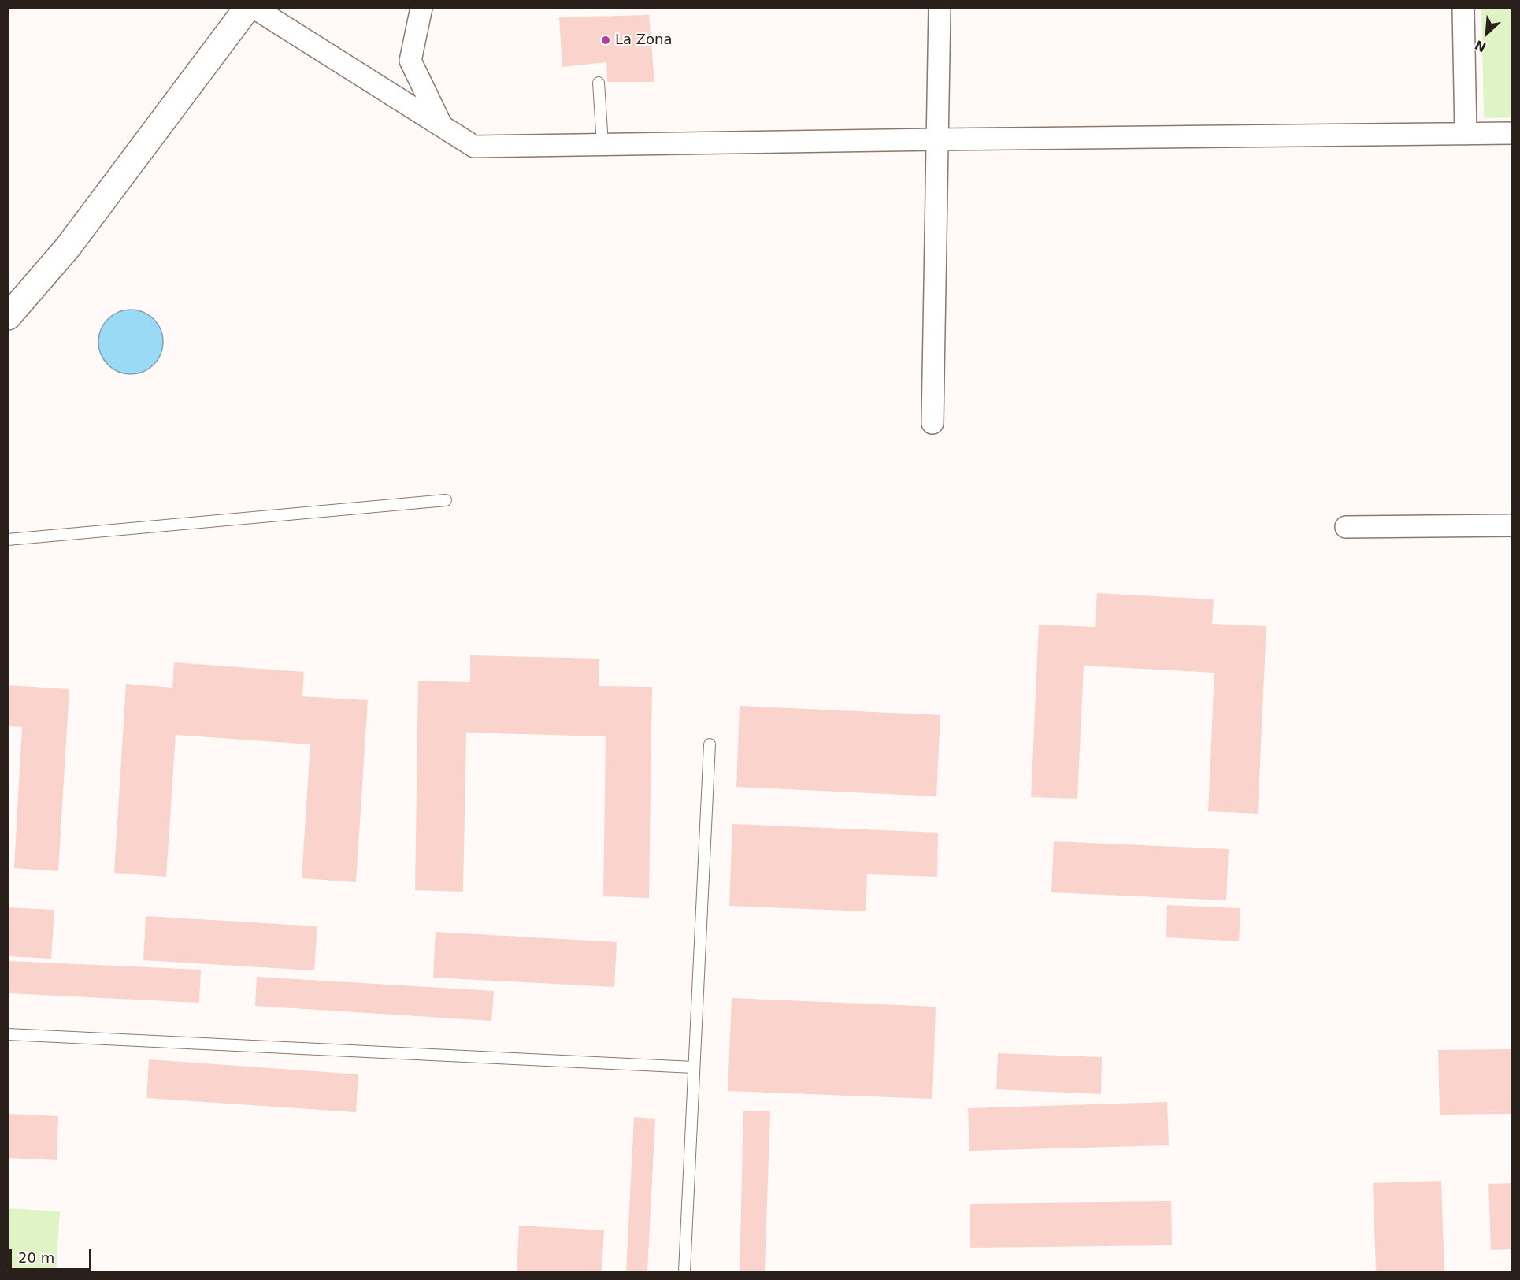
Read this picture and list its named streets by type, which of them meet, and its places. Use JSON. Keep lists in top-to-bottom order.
{
  "places": ["La Zona"],
  "scale_bar": "20 m",
  "north": "bottom left"
}
